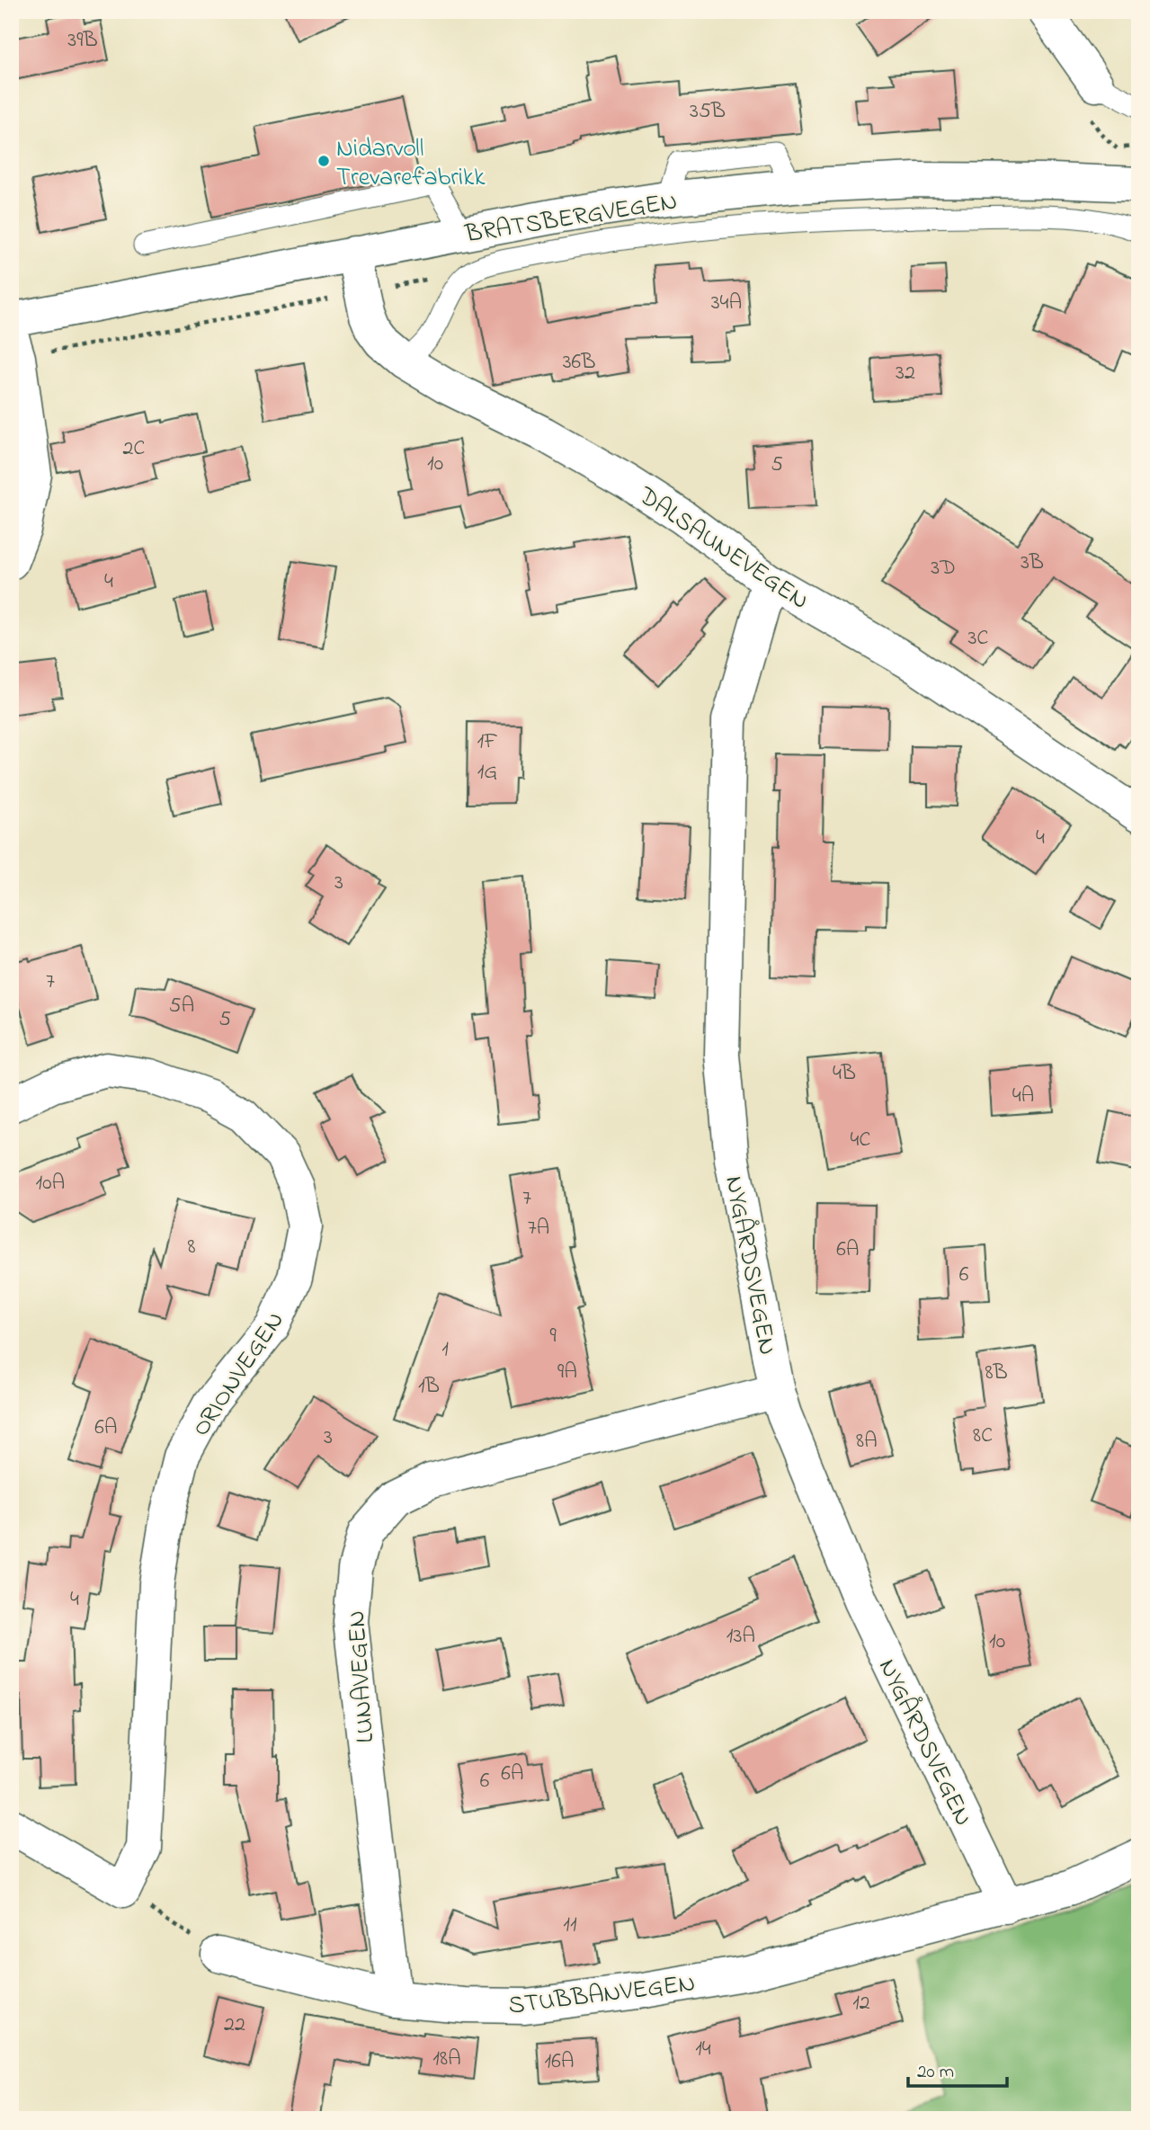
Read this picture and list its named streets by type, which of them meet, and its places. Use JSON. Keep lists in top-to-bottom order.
{
  "streets": {
    "street": [
      "BRATSBERGVEGEN",
      "DALSAUNEVEGEN",
      "NYGÅRDSVEGEN",
      "ORIONVEGEN",
      "LUNAVEGEN",
      "STUBBANVEGEN"
    ]
  },
  "crossings": [
    ["BRATSBERGVEGEN", "DALSAUNEVEGEN"],
    ["DALSAUNEVEGEN", "NYGÅRDSVEGEN"],
    ["NYGÅRDSVEGEN", "LUNAVEGEN"],
    ["NYGÅRDSVEGEN", "STUBBANVEGEN"],
    ["LUNAVEGEN", "STUBBANVEGEN"]
  ],
  "places": ["Nidarvoll Trevarefabrikk"],
  "house_numbers": [
    "39B",
    "35B",
    "34A",
    "36B",
    "32",
    "2C",
    "10",
    "5",
    "3B",
    "3D",
    "4",
    "3C",
    "1F",
    "1G",
    "4",
    "3",
    "7",
    "5A",
    "5",
    "4B",
    "4A",
    "4C",
    "10A",
    "7",
    "7A",
    "8",
    "6A",
    "6",
    "9",
    "1",
    "9A",
    "8B",
    "1B",
    "6A",
    "8C",
    "3",
    "8A",
    "4",
    "13A",
    "10",
    "6A",
    "6",
    "11",
    "12",
    "22",
    "14",
    "18A",
    "16A"
  ],
  "scale_bar": "20 m"
}
